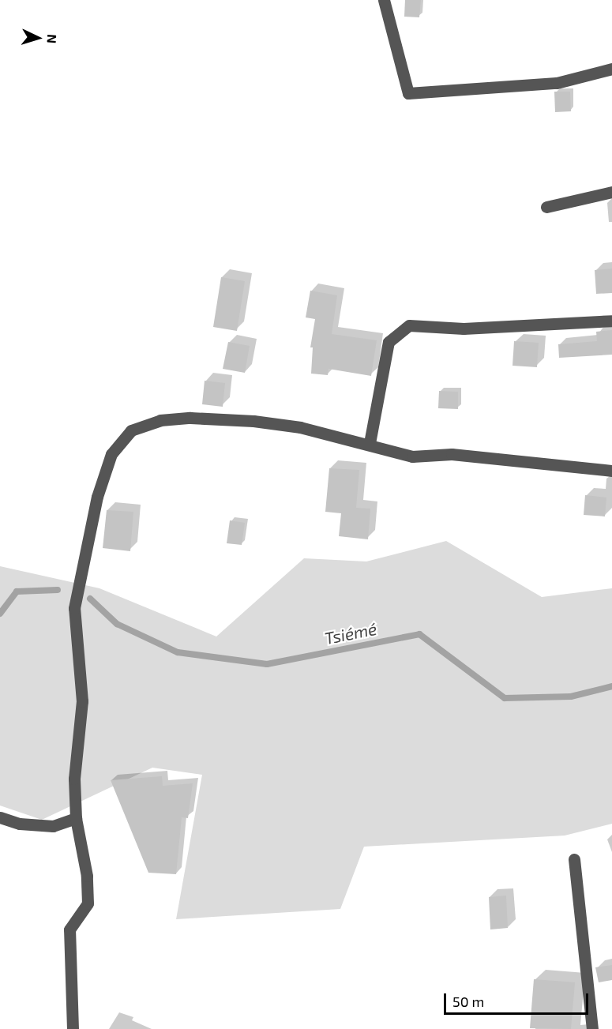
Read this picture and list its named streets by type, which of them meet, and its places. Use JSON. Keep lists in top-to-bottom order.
{
  "water": ["Tsiémé"],
  "scale_bar": "50 m",
  "north": "right"
}
